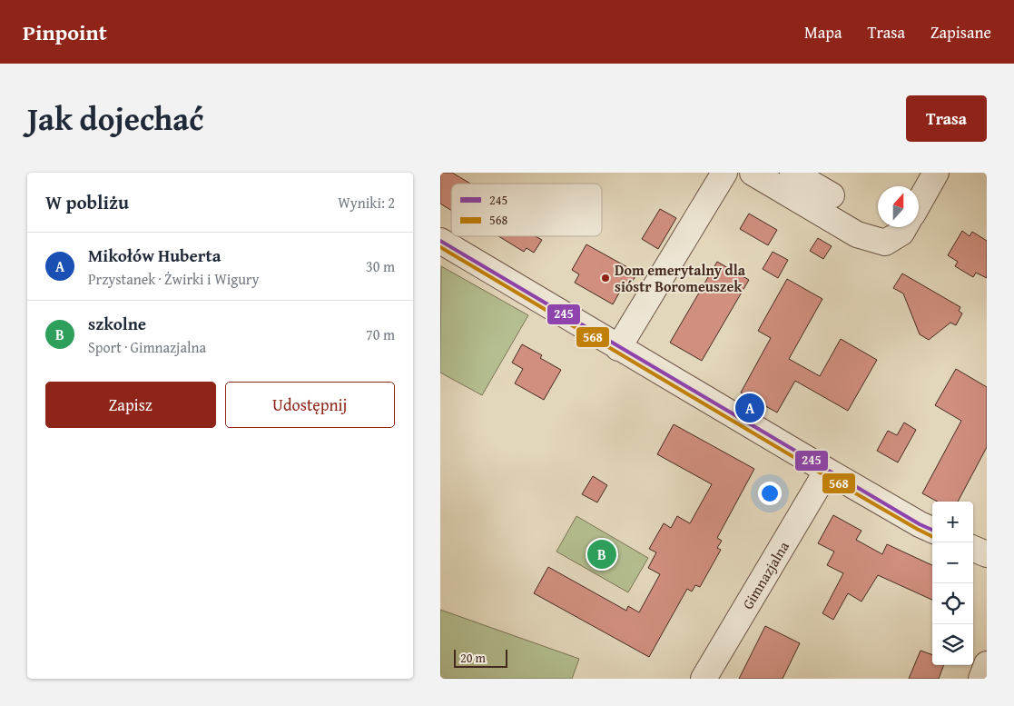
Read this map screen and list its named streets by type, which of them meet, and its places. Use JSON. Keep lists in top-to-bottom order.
{
  "streets": {
    "street": ["Gimnazjalna"]
  },
  "places": ["Dom emerytalny dla sióstr Boromeuszek"],
  "lines": ["transit line 245", "transit line 568"],
  "legend": ["245", "568"],
  "scale_bar": "20 m",
  "north": "top",
  "page": {
    "header": "Pinpoint",
    "nav": ["Mapa", "Trasa", "Zapisane"],
    "title": "Jak dojechać",
    "buttons": [
      "Trasa",
      ["Zapisz", "Udostępnij"]
    ],
    "heading": ["W pobliżu", "Wyniki: 2"],
    "list": [
      {
        "mark": "A",
        "name": "Mikołów Huberta",
        "note": "Przystanek · Żwirki i Wigury",
        "value": "30 m"
      },
      {
        "mark": "B",
        "name": "szkolne",
        "note": "Sport · Gimnazjalna",
        "value": "70 m"
      }
    ],
    "pins": ["A", "B"],
    "map_buttons": ["+", "−"],
    "scale": "20 m"
  }
}
